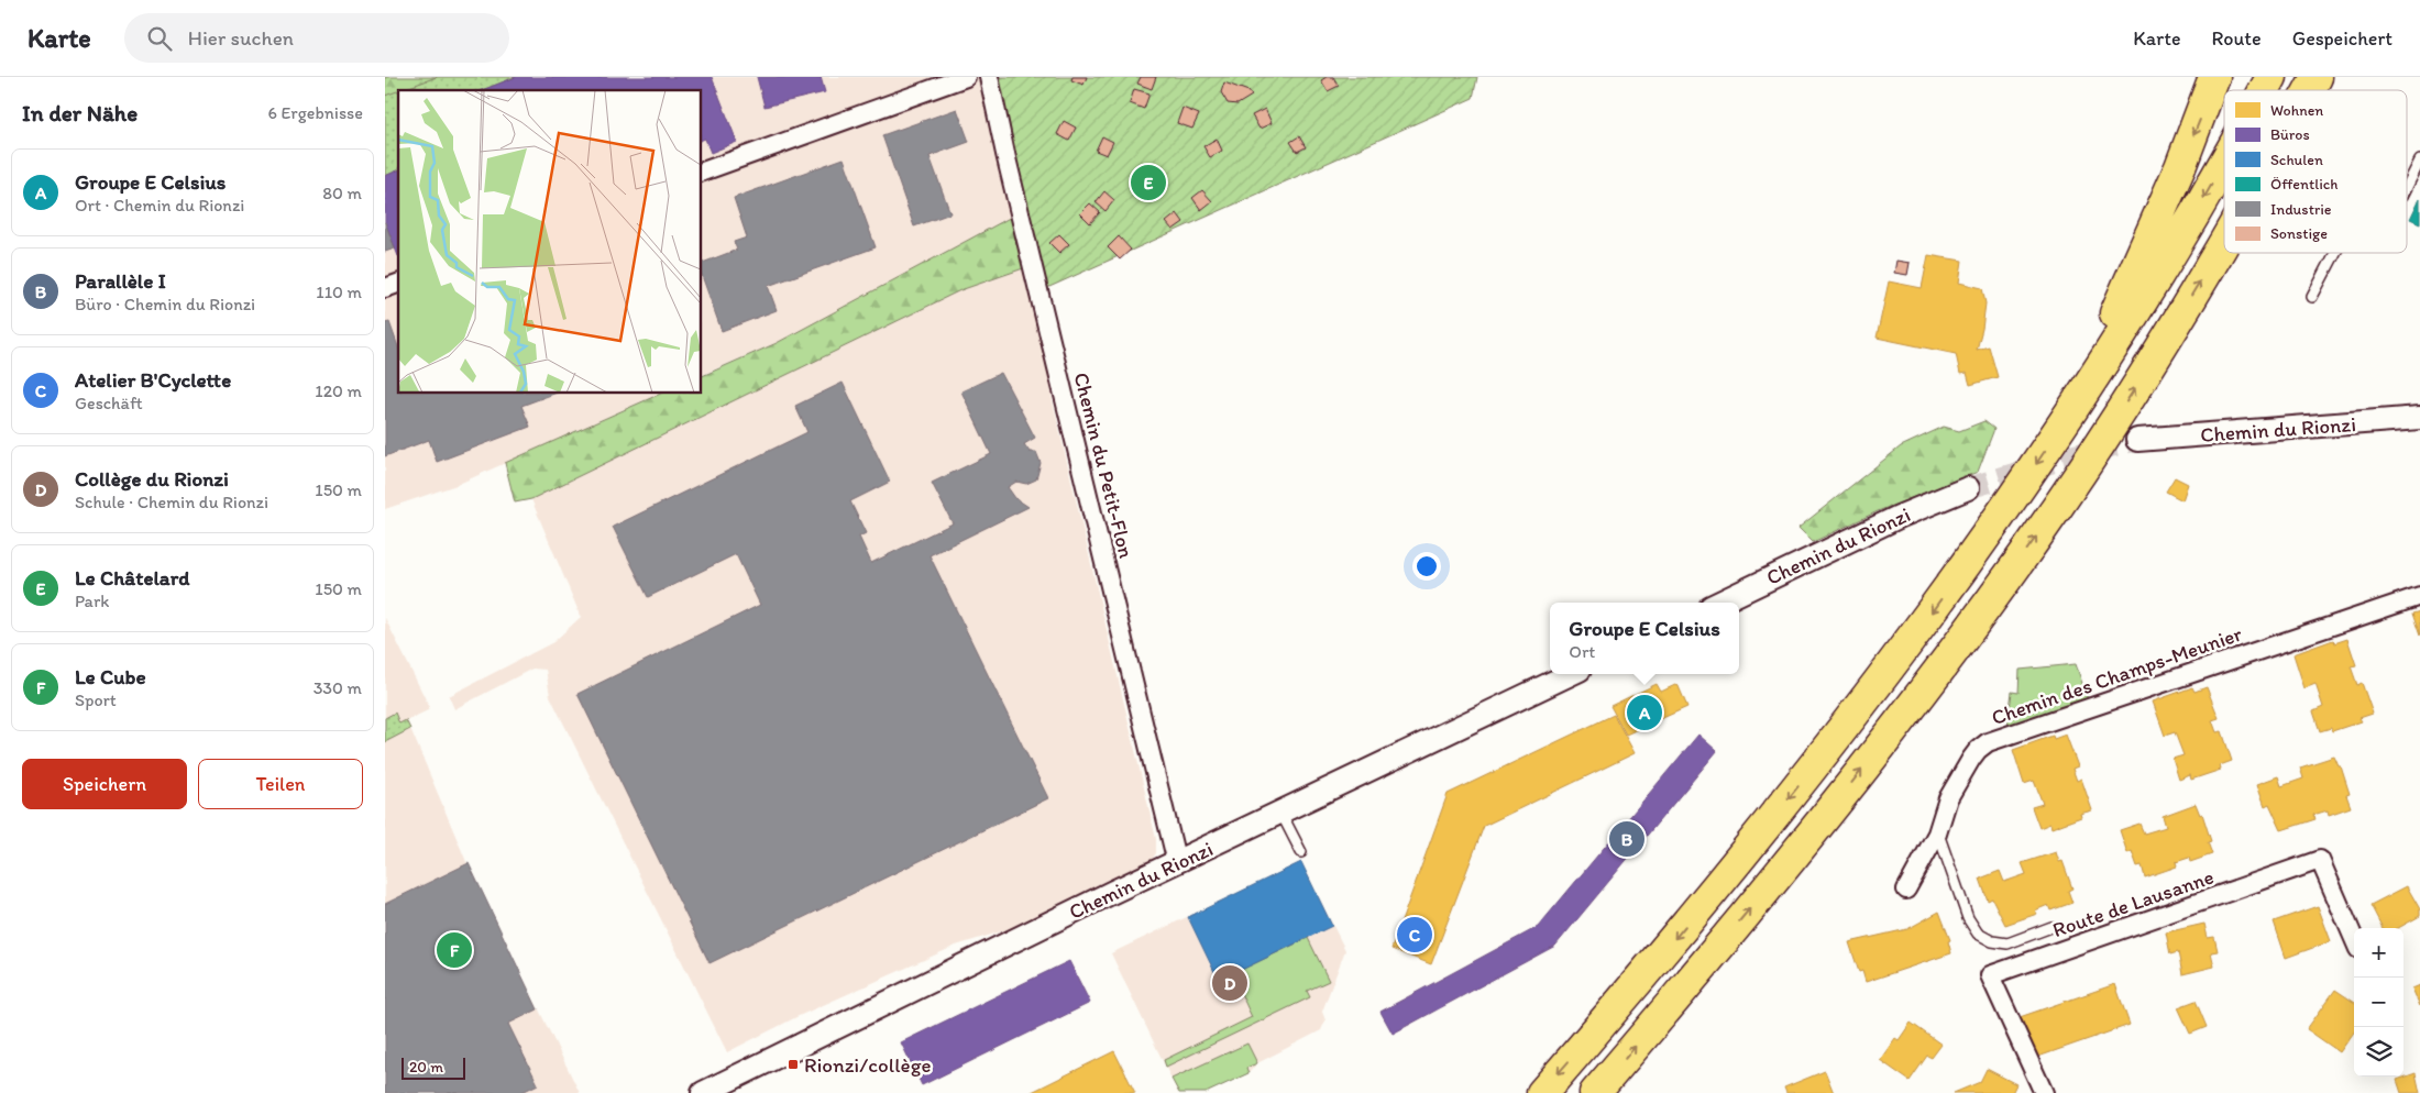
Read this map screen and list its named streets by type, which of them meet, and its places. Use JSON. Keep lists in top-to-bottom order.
{
  "streets": {
    "street": [
      "Chemin du Rionzi",
      "Chemin du Petit-Flon",
      "Chemin des Champs-Meunier",
      "Route de Lausanne"
    ]
  },
  "crossings": [
    ["Chemin du Rionzi", "Chemin du Petit-Flon"]
  ],
  "places": {
    "transit": ["Rionzi/collège"]
  },
  "legend": [
    "Wohnen",
    "Büros",
    "Schulen",
    "Öffentlich",
    "Industrie",
    "Sonstige"
  ],
  "scale_bar": "20 m",
  "page": {
    "header": "Karte",
    "search": "Hier suchen",
    "nav": ["Karte", "Route", "Gespeichert"],
    "heading": ["In der Nähe", "6 Ergebnisse"],
    "list": [
      {
        "mark": "A",
        "name": "Groupe E Celsius",
        "note": "Ort · Chemin du Rionzi",
        "value": "80 m"
      },
      {
        "mark": "B",
        "name": "Parallèle I",
        "note": "Büro · Chemin du Rionzi",
        "value": "110 m"
      },
      {
        "mark": "C",
        "name": "Atelier B'Cyclette",
        "note": "Geschäft",
        "value": "120 m"
      },
      {
        "mark": "D",
        "name": "Collège du Rionzi",
        "note": "Schule · Chemin du Rionzi",
        "value": "150 m"
      },
      {
        "mark": "E",
        "name": "Le Châtelard",
        "note": "Park",
        "value": "150 m"
      },
      {
        "mark": "F",
        "name": "Le Cube",
        "note": "Sport",
        "value": "330 m"
      }
    ],
    "pins": [
      "E",
      "A",
      "B",
      "C",
      "F",
      "D"
    ],
    "popup": ["Groupe E Celsius", "Ort"],
    "buttons": ["Speichern", "Teilen"],
    "map_buttons": ["+", "−"],
    "scale": "20 m"
  }
}
